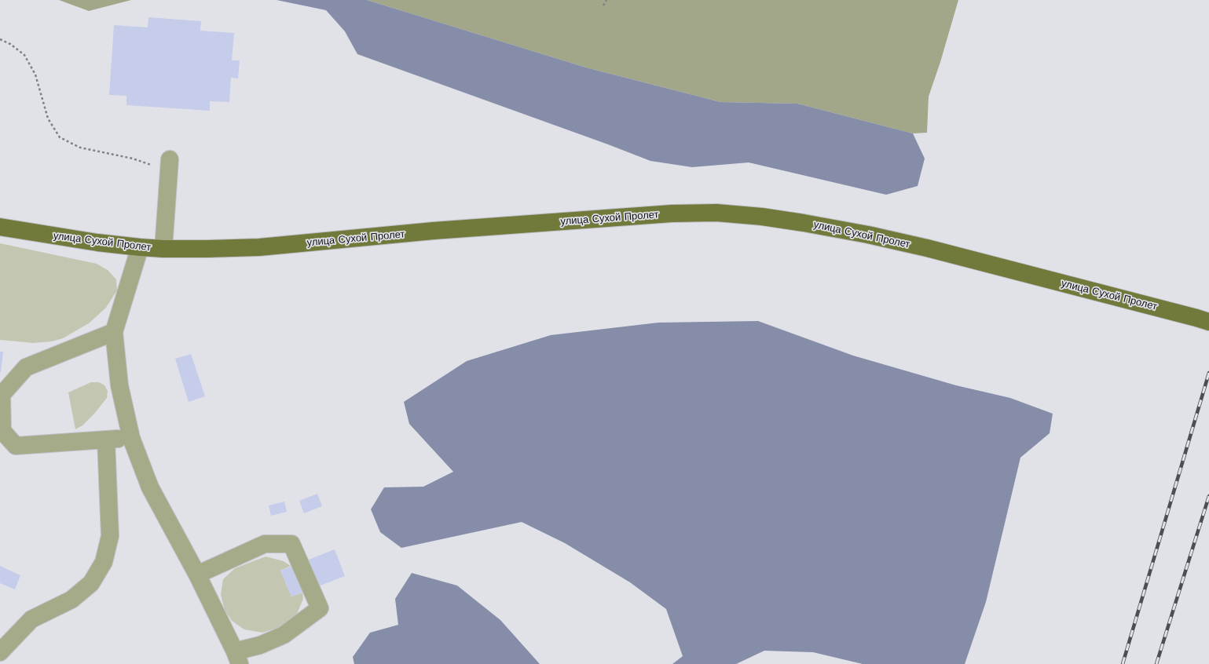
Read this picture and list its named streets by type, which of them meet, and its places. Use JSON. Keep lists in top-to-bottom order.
{
  "streets": {
    "main road": ["улица Сухой Пролет"]
  }
}
